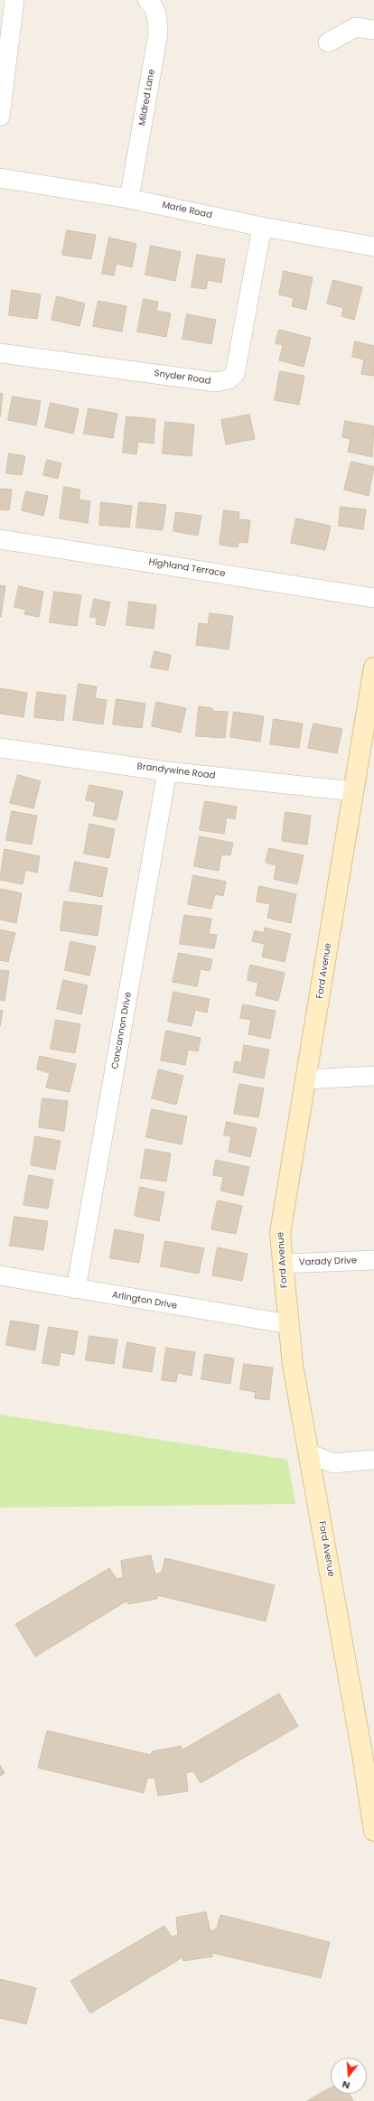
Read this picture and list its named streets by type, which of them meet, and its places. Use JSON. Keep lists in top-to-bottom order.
{
  "streets": {
    "street": [
      "Mildred Lane",
      "Marie Road",
      "Snyder Road",
      "Highland Terrace",
      "Brandywine Road",
      "Ford Avenue",
      "Concannon Drive",
      "Varady Drive",
      "Arlington Drive"
    ]
  },
  "crossings": [
    ["Mildred Lane", "Marie Road"],
    ["Marie Road", "Snyder Road"],
    ["Brandywine Road", "Ford Avenue"],
    ["Brandywine Road", "Concannon Drive"],
    ["Ford Avenue", "Varady Drive"],
    ["Ford Avenue", "Arlington Drive"],
    ["Concannon Drive", "Arlington Drive"]
  ],
  "north": "bottom"
}
